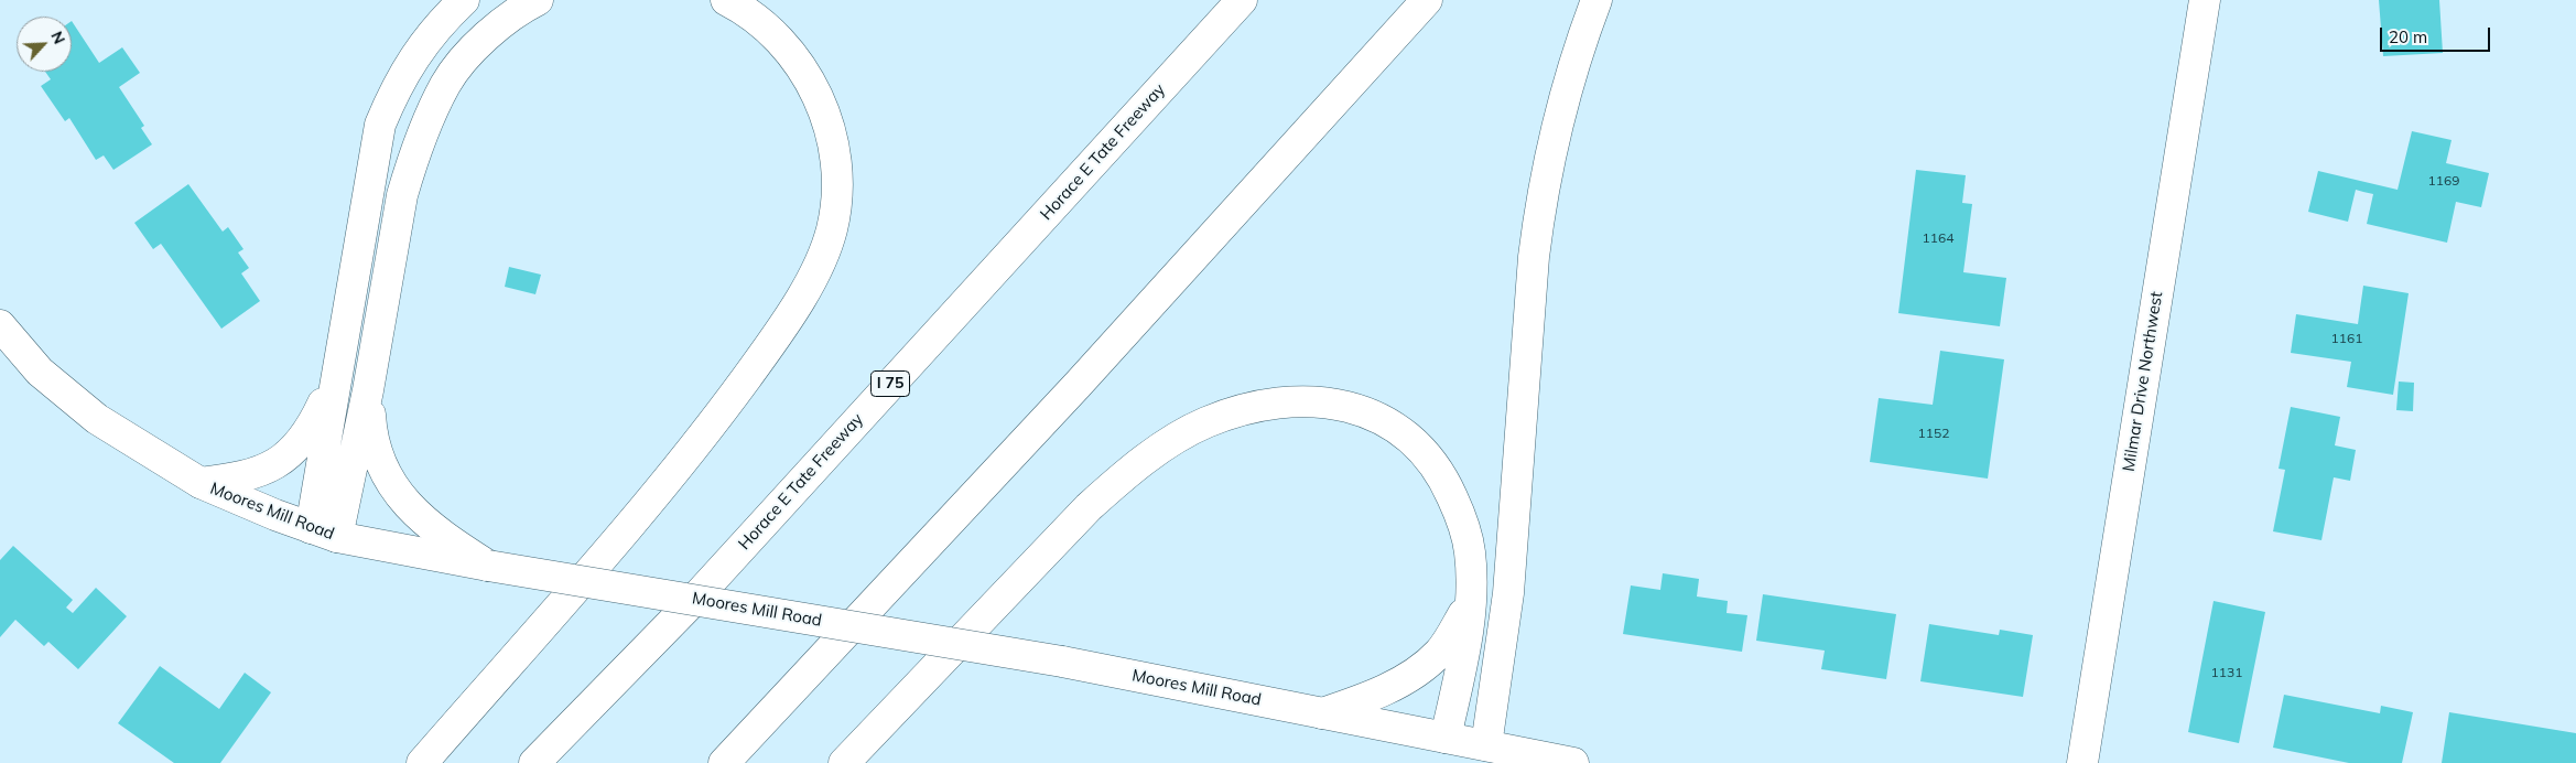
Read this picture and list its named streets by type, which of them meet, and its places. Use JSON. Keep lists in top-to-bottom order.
{
  "streets": {
    "main road": [
      "Horace E Tate Freeway",
      "Milmar Drive Northwest",
      "I 75",
      "Moores Mill Road"
    ]
  },
  "house_numbers": [
    "1169",
    "1164",
    "1161",
    "1152",
    "1131"
  ],
  "scale_bar": "20 m",
  "north": "top right"
}
